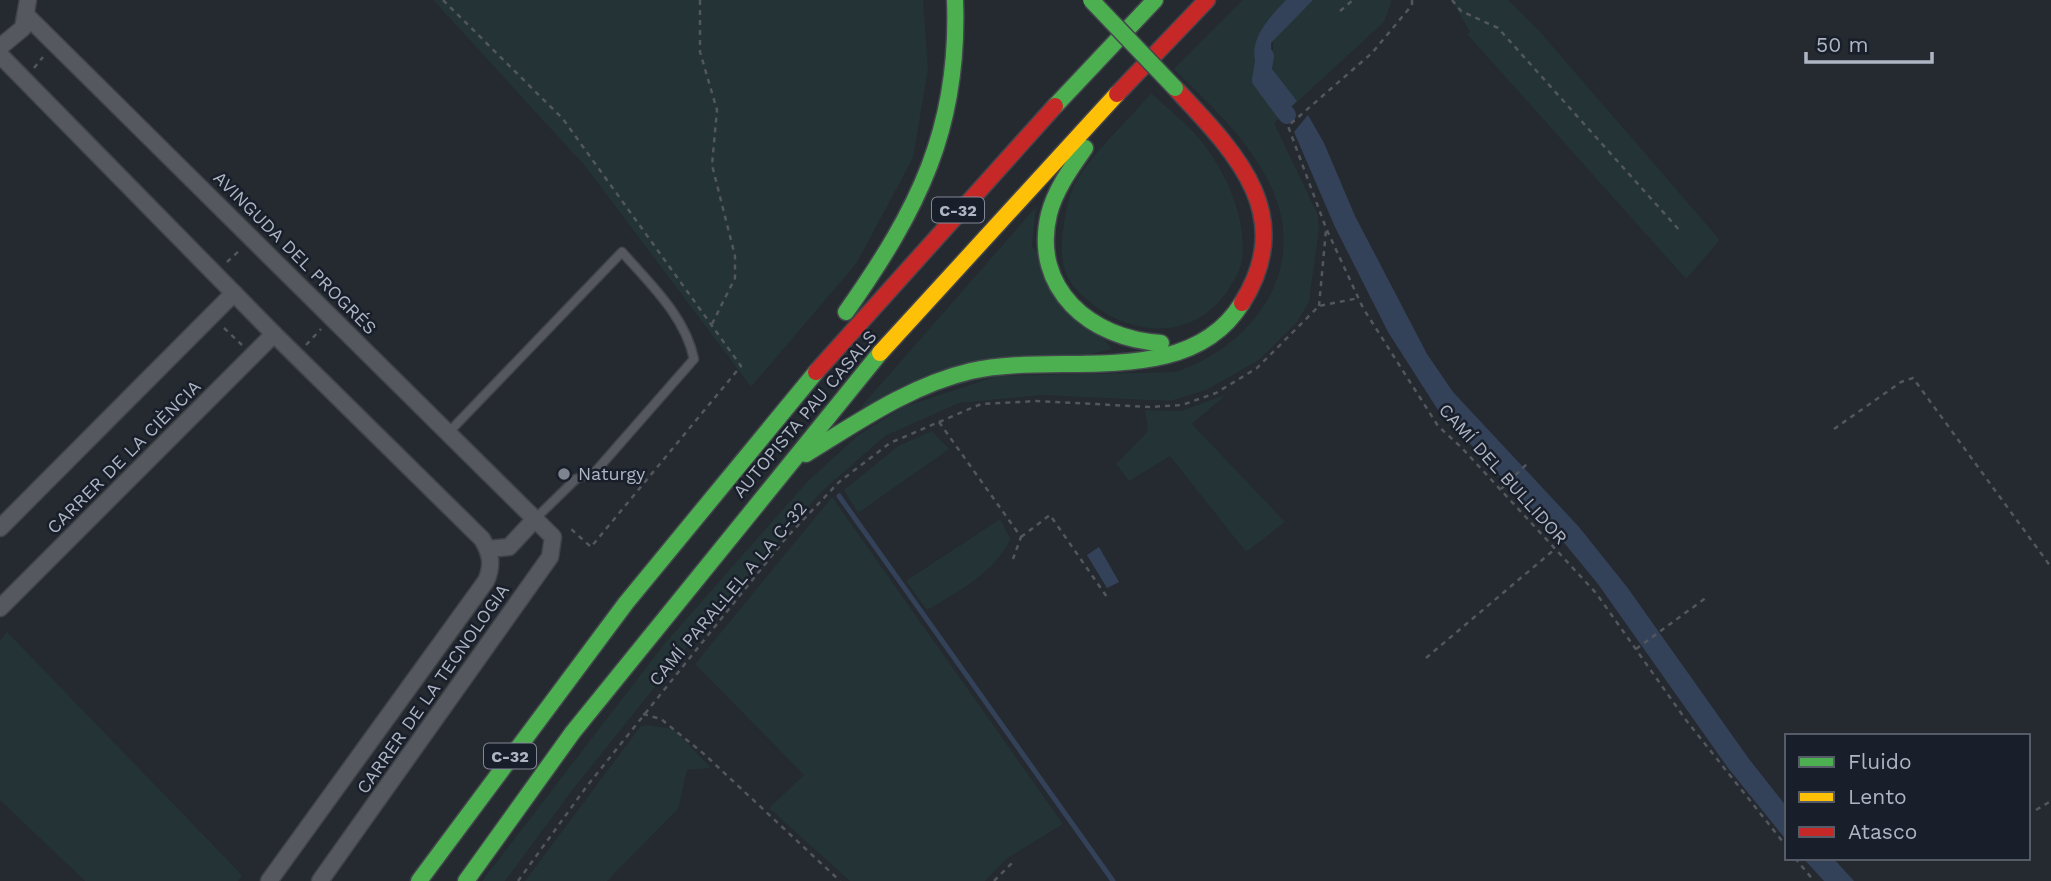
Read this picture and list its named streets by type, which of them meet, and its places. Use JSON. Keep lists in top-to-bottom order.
{
  "streets": {
    "highway": ["C-32", "AUTOPISTA PAU CASALS"],
    "street": ["AVINGUDA DEL PROGRÉS", "CARRER DE LA CIÈNCIA", "CARRER DE LA TECNOLOGIA"],
    "path": ["CAMÍ DEL BULLIDOR", "CAMÍ PARAL·LEL A LA C-32"]
  },
  "crossings": [
    ["AVINGUDA DEL PROGRÉS", "CARRER DE LA TECNOLOGIA"]
  ],
  "places": ["Naturgy"],
  "legend": ["Fluido", "Lento", "Atasco"],
  "scale_bar": "50 m"
}
